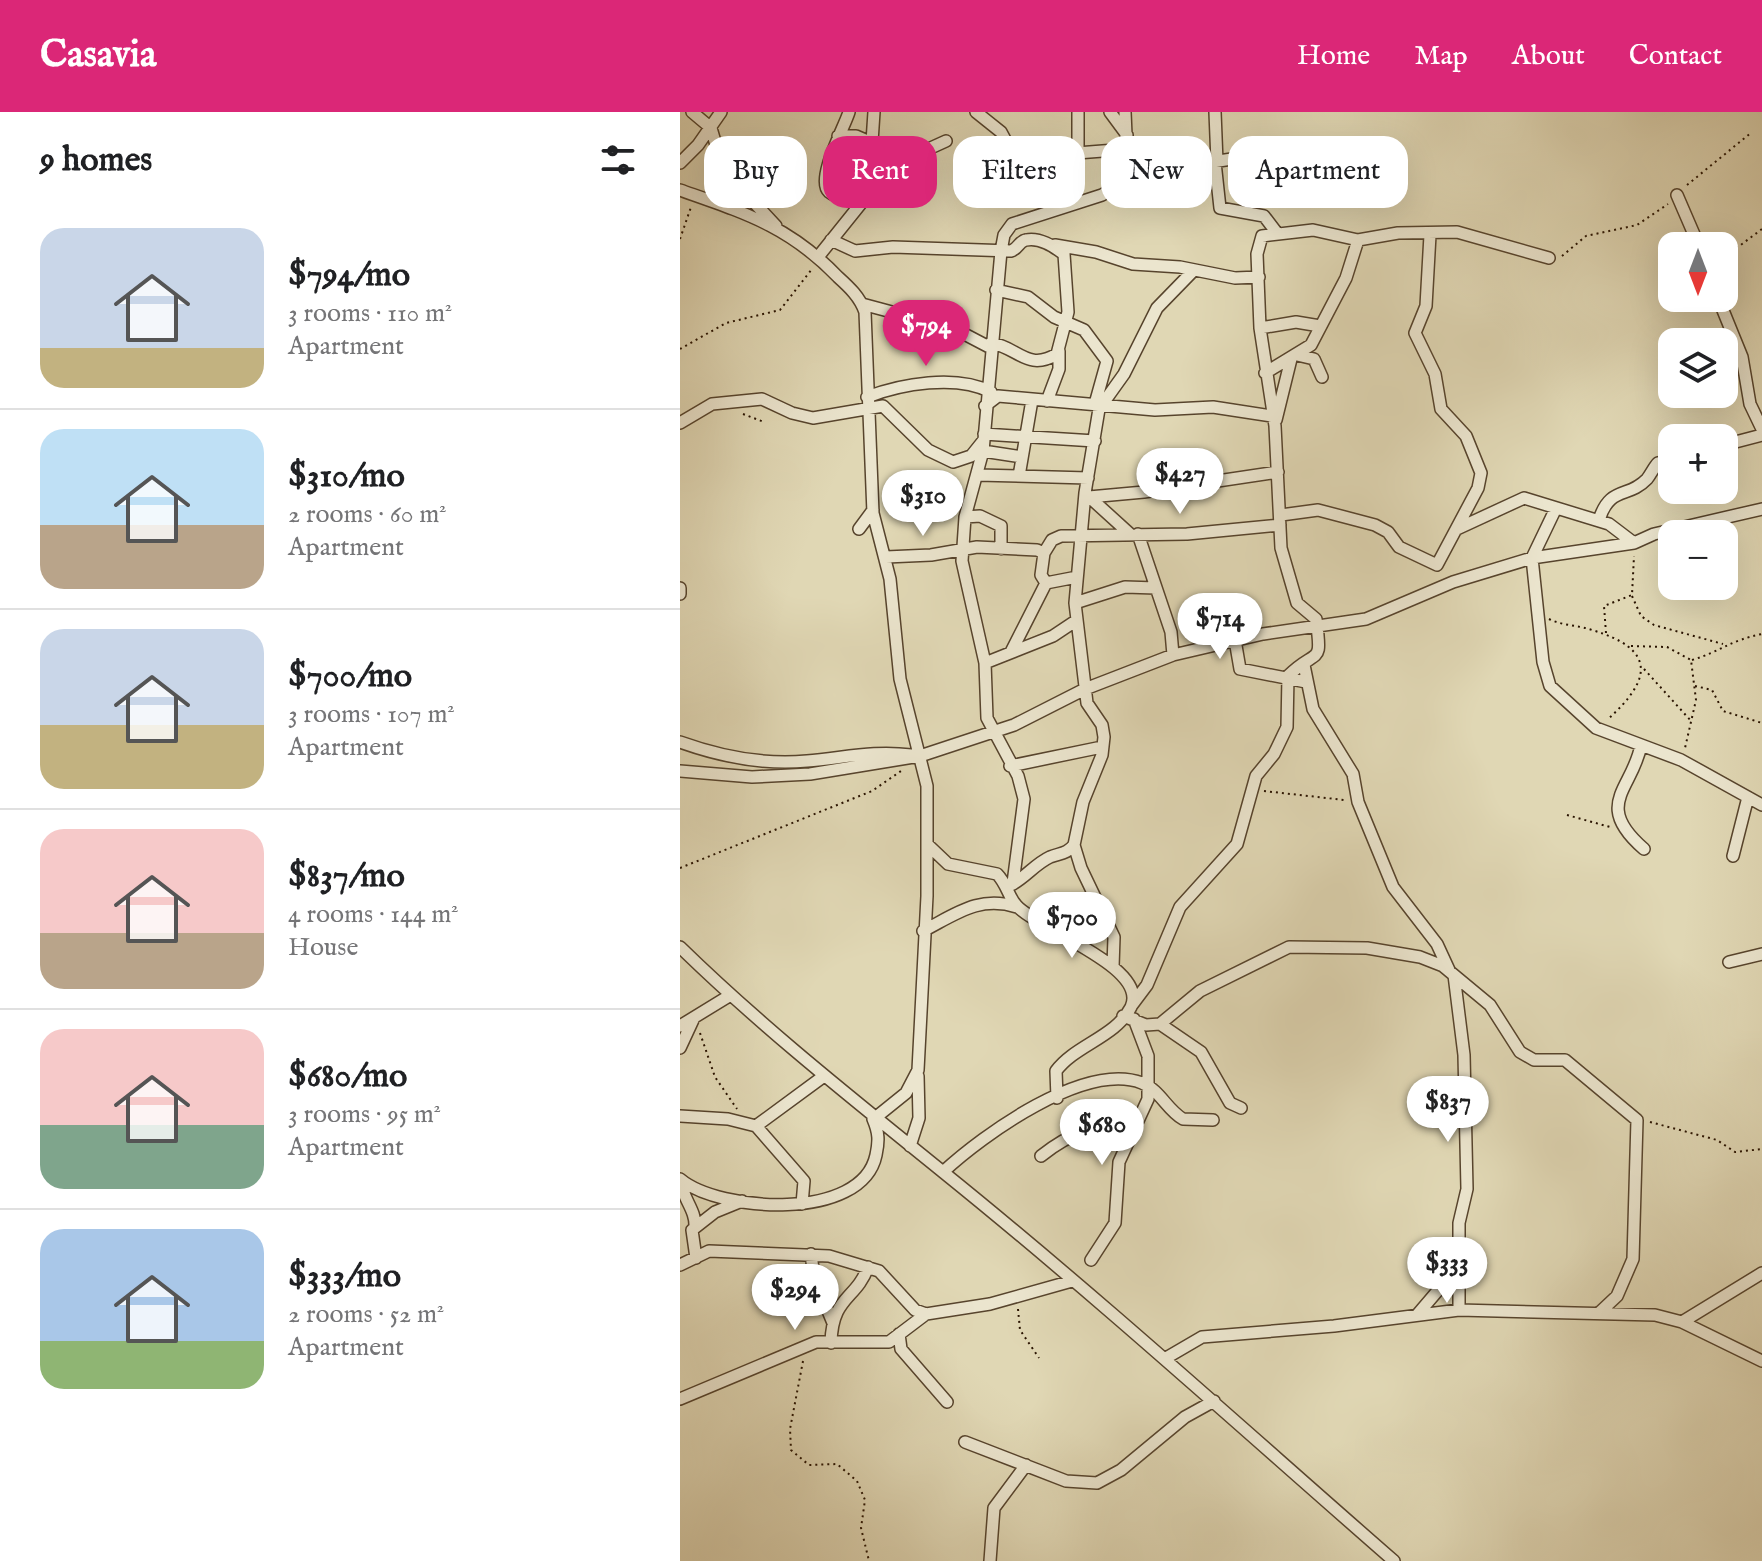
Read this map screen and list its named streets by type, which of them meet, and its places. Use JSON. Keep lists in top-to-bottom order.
{
  "north": "bottom",
  "page": {
    "header": "Casavia",
    "nav": [
      "Home",
      "Map",
      "About",
      "Contact"
    ],
    "heading": "9 homes",
    "chip": [
      "Buy",
      "Rent",
      "Filters",
      "New",
      "Apartment"
    ],
    "list": [
      {
        "name": "$794/mo",
        "note": "3 rooms · 110 m² · Apartment"
      },
      {
        "name": "$310/mo",
        "note": "2 rooms · 60 m² · Apartment"
      },
      {
        "name": "$700/mo",
        "note": "3 rooms · 107 m² · Apartment"
      },
      {
        "name": "$837/mo",
        "note": "4 rooms · 144 m² · House"
      },
      {
        "name": "$680/mo",
        "note": "3 rooms · 95 m² · Apartment"
      },
      {
        "name": "$333/mo",
        "note": "2 rooms · 52 m² · Apartment"
      }
    ],
    "map_buttons": ["+", "−"],
    "price": [
      "$794",
      "$427",
      "$310",
      "$714",
      "$700",
      "$837",
      "$680",
      "$333",
      "$294"
    ]
  }
}
